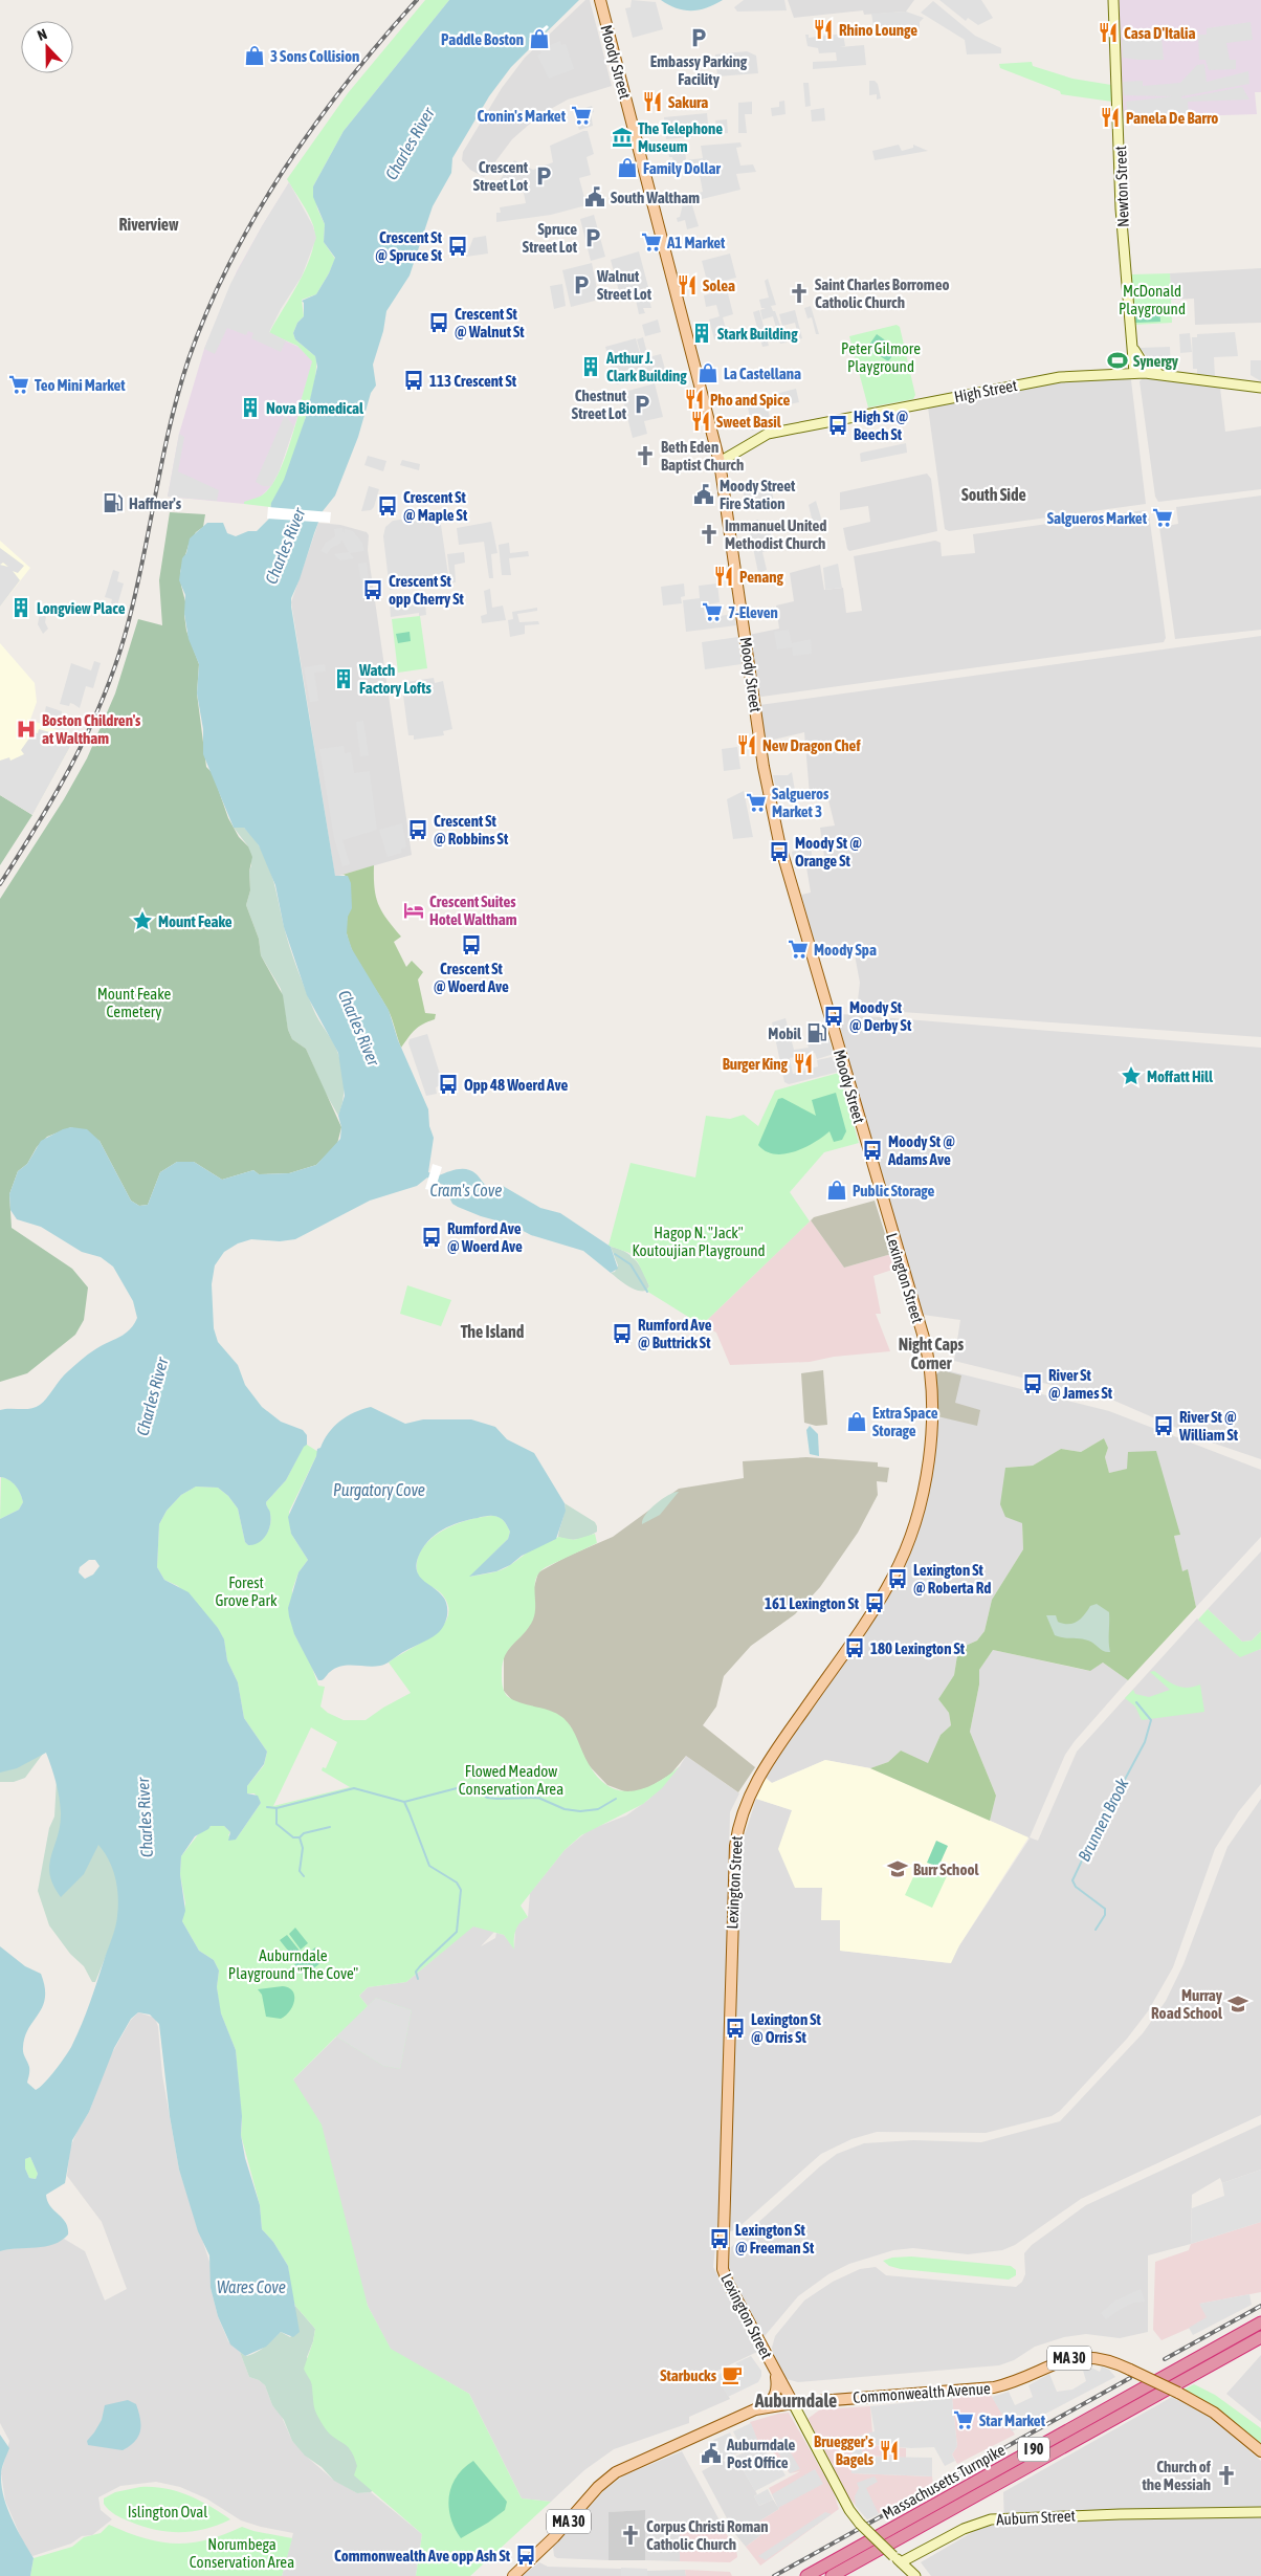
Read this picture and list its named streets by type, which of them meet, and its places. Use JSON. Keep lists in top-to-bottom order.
{
  "streets": {
    "highway": ["I 90", "Massachusetts Turnpike"],
    "main road": [
      "Moody Street",
      "Newton Street",
      "High Street",
      "Lexington Street",
      "MA 30",
      "Commonwealth Avenue",
      "Auburn Street"
    ]
  },
  "crossings": [
    ["Moody Street", "High Street"],
    ["Moody Street", "Lexington Street"],
    ["Newton Street", "High Street"],
    ["Lexington Street", "Commonwealth Avenue"],
    ["Lexington Street", "Auburn Street"]
  ],
  "districts": [
    "Riverview",
    "South Side",
    "The Island",
    "Night Caps Corner",
    "Auburndale"
  ],
  "water": [
    "Charles River",
    "Cram's Cove",
    "Purgatory Cove",
    "Brunnen Brook",
    "Wares Cove"
  ],
  "parks": [
    "McDonald Playground",
    "Peter Gilmore Playground",
    "Mount Feake Cemetery",
    "Hagop N. \"Jack\" Koutoujian Playground",
    "Forest Grove Park",
    "Flowed Meadow Conservation Area",
    "Auburndale Playground \"The Cove\"",
    "Islington Oval",
    "Norumbega Conservation Area"
  ],
  "places": {
    "restaurant": [
      "Rhino Lounge",
      "Casa D'Italia",
      "Sakura",
      "Panela De Barro",
      "Solea",
      "Pho and Spice",
      "Sweet Basil",
      "Penang",
      "New Dragon Chef",
      "Burger King",
      "Bruegger's Bagels"
    ],
    "parking": [
      "Embassy Parking Facility",
      "Crescent Street Lot",
      "Spruce Street Lot",
      "Walnut Street Lot",
      "Chestnut Street Lot"
    ],
    "shop": [
      "Paddle Boston",
      "3 Sons Collision",
      "Family Dollar",
      "La Castellana",
      "Public Storage",
      "Extra Space Storage"
    ],
    "supermarket": [
      "Cronin's Market",
      "A1 Market",
      "Teo Mini Market",
      "Salgueros Market",
      "7-Eleven",
      "Salgueros Market 3",
      "Moody Spa",
      "Star Market"
    ],
    "museum": ["The Telephone Museum"],
    "public building": ["South Waltham", "Moody Street Fire Station", "Auburndale Post Office"],
    "bus stop": [
      "Crescent St @ Spruce St",
      "Crescent St @ Walnut St",
      "113 Crescent St",
      "High St @ Beech St",
      "Crescent St @ Maple St",
      "Crescent St opp Cherry St",
      "Crescent St @ Robbins St",
      "Moody St @ Orange St",
      "Crescent St @ Woerd Ave",
      "Moody St @ Derby St",
      "Opp 48 Woerd Ave",
      "Moody St @ Adams Ave",
      "Rumford Ave @ Woerd Ave",
      "Rumford Ave @ Buttrick St",
      "River St @ James St",
      "River St @ William St",
      "Lexington St @ Roberta Rd",
      "161 Lexington St",
      "180 Lexington St",
      "Lexington St @ Orris St",
      "Lexington St @ Freeman St",
      "Commonwealth Ave opp Ash St"
    ],
    "church": [
      "Saint Charles Borromeo Catholic Church",
      "Beth Eden Baptist Church",
      "Immanuel United Methodist Church",
      "Church of the Messiah",
      "Corpus Christi Roman Catholic Church"
    ],
    "building": [
      "Stark Building",
      "Arthur J. Clark Building",
      "Nova Biomedical",
      "Longview Place",
      "Watch Factory Lofts"
    ],
    "sports": ["Synergy"],
    "fuel station": ["Haffner's", "Mobil"],
    "hospital": ["Boston Children's at Waltham"],
    "hotel": ["Crescent Suites Hotel Waltham"],
    "place": ["Mount Feake", "Moffatt Hill"],
    "school or university": ["Burr School", "Murray Road School"],
    "cafe": ["Starbucks"]
  },
  "north": "top"
}
